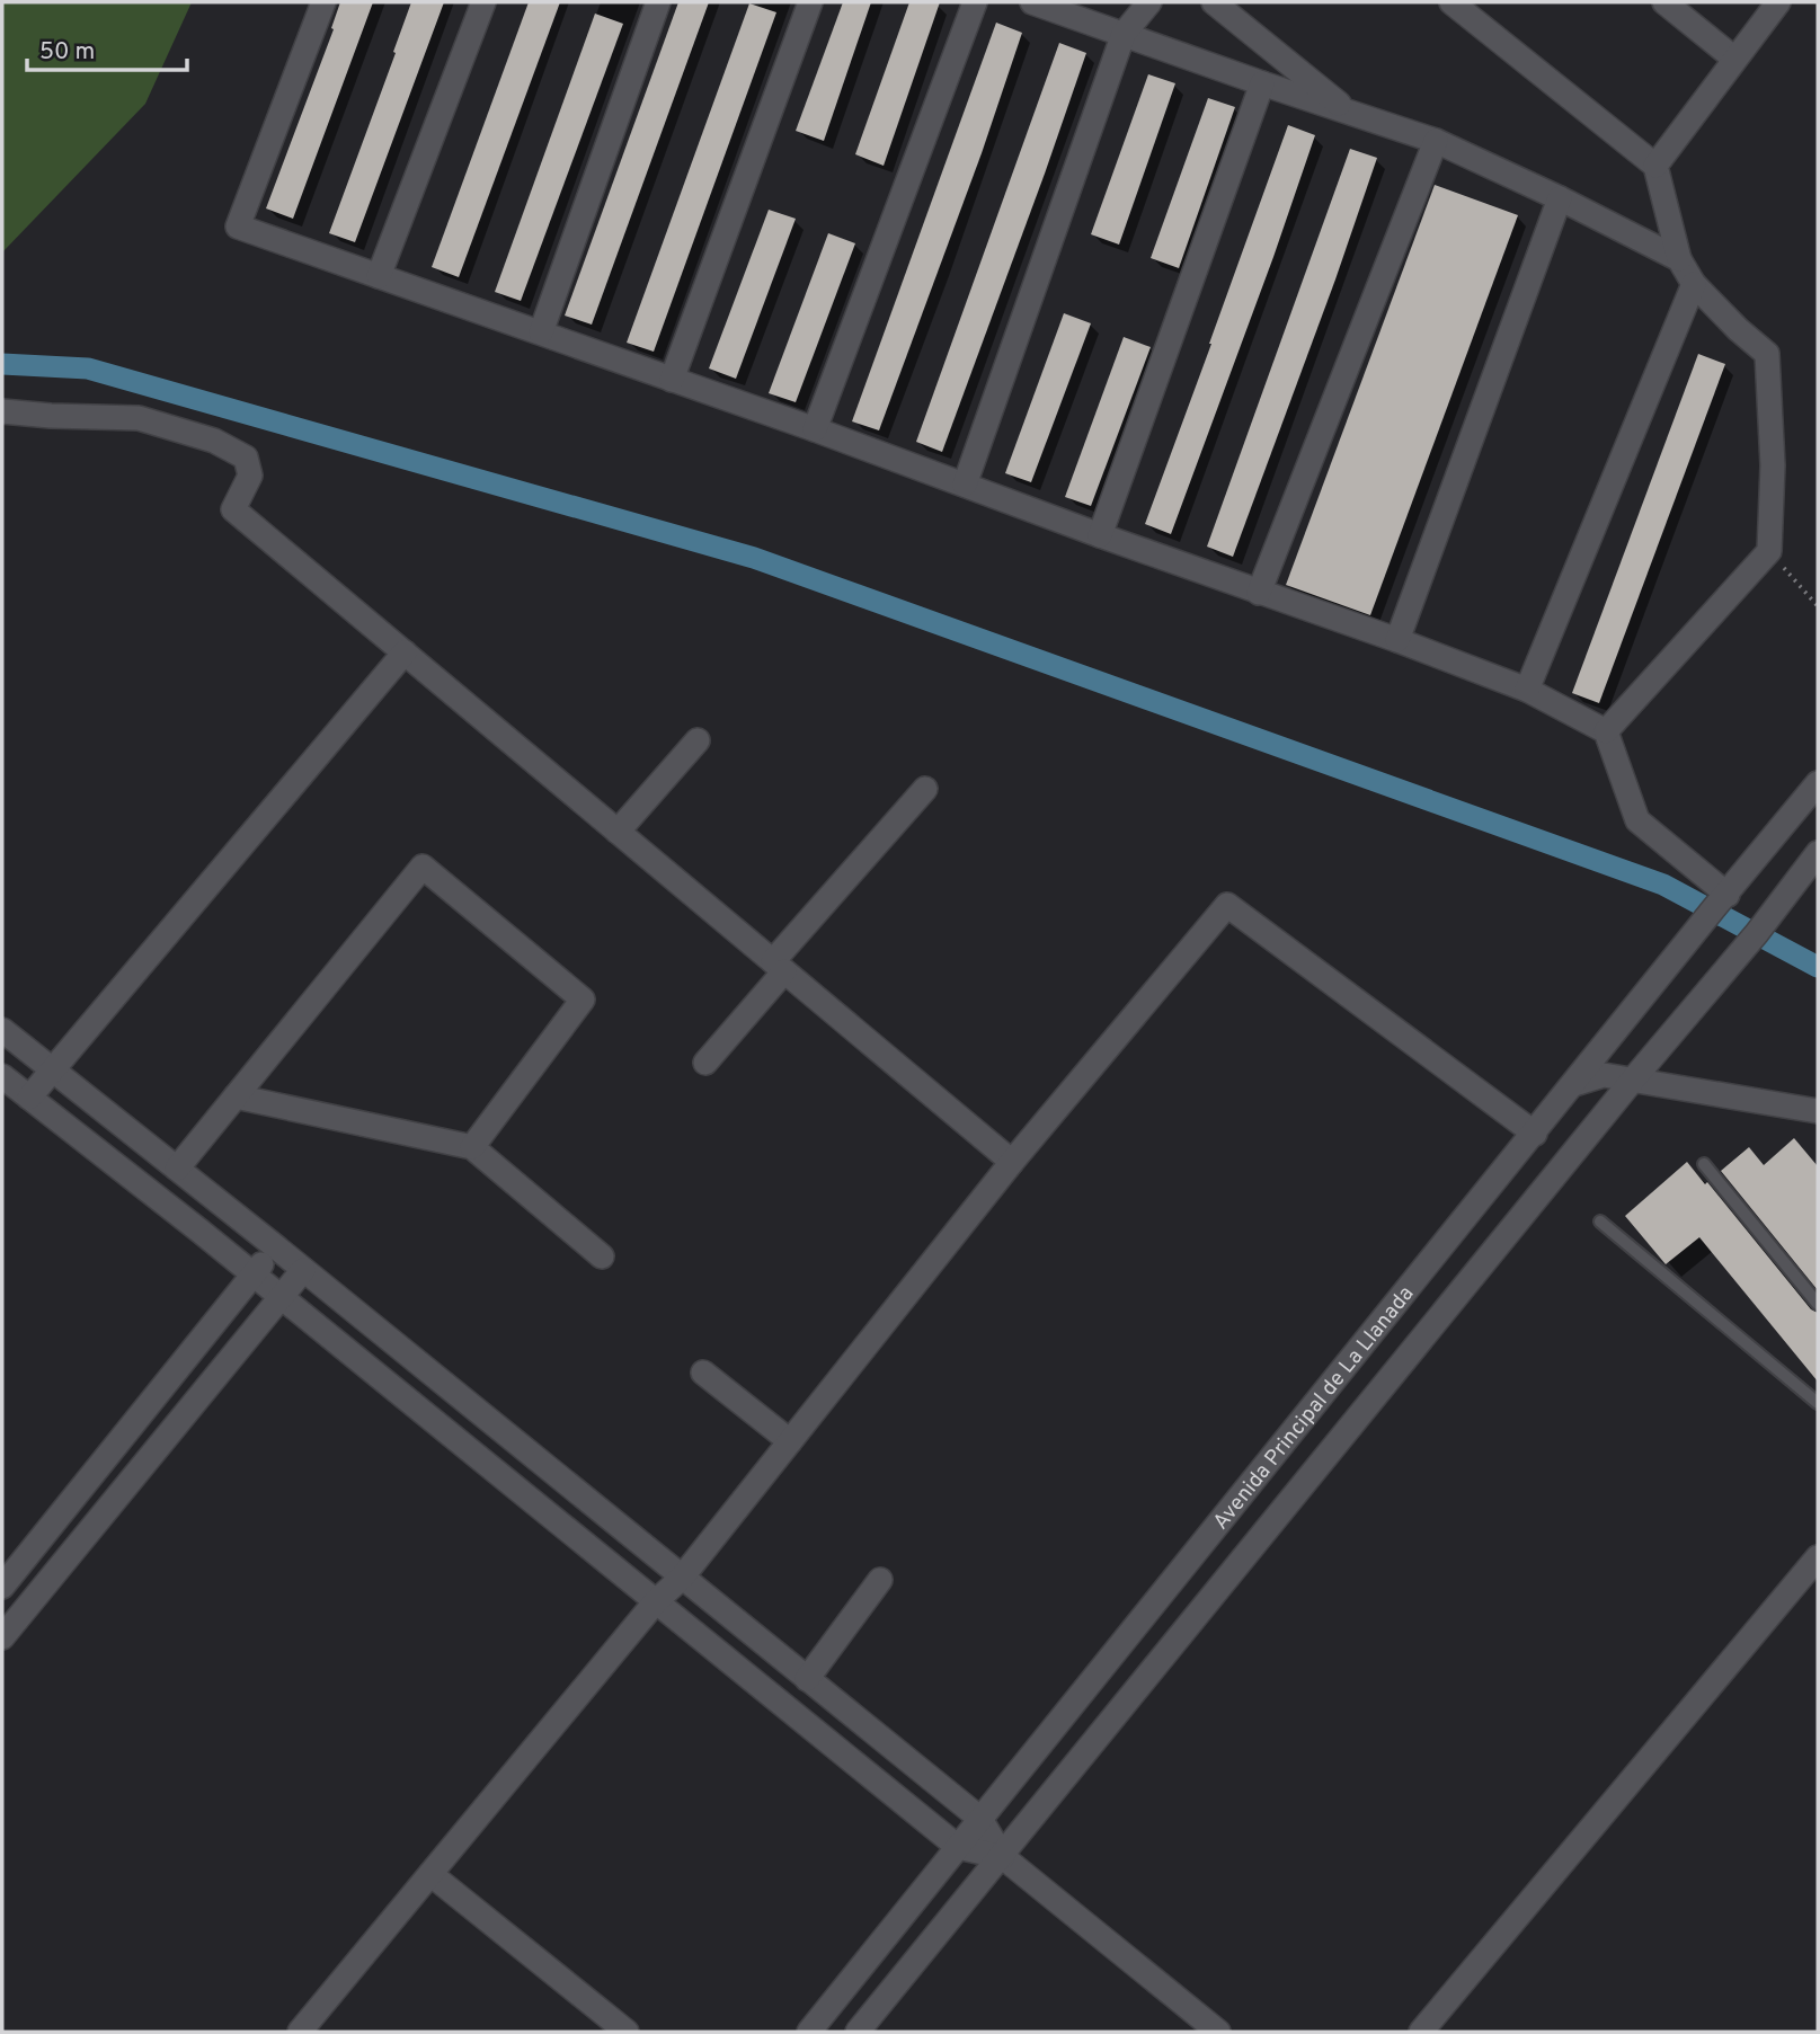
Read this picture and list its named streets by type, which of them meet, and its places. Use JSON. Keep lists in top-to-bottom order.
{
  "streets": {
    "street": ["Avenida Principal de La Llanada"]
  },
  "scale_bar": "50 m"
}
